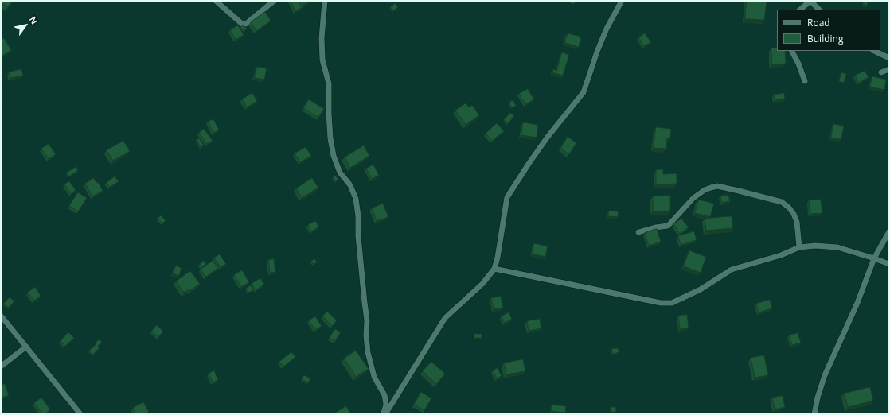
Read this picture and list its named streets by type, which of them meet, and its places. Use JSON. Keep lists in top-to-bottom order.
{
  "legend": ["Road", "Building"],
  "north": "top right"
}
